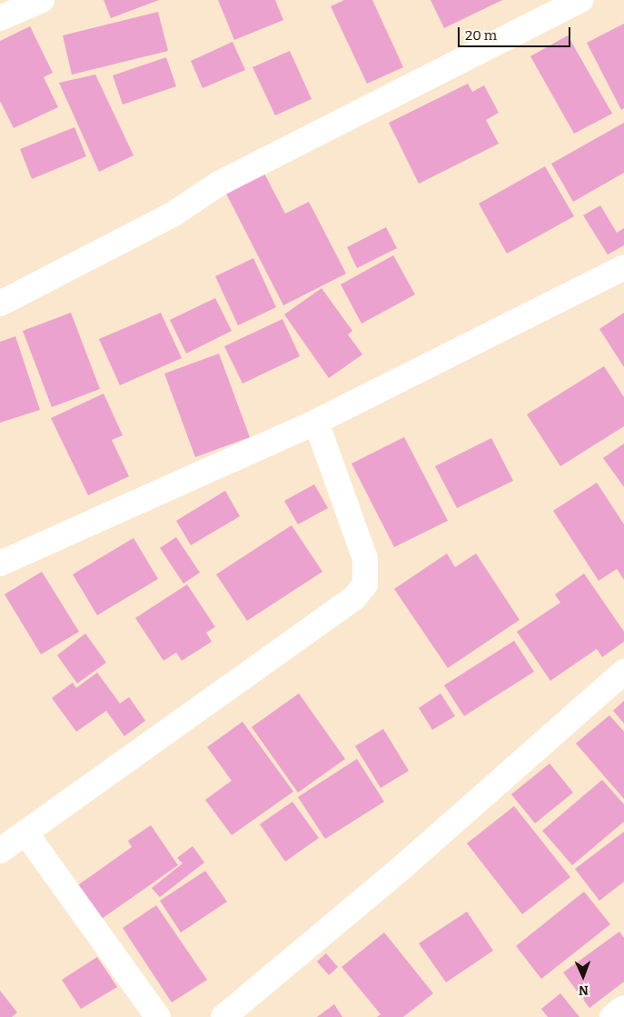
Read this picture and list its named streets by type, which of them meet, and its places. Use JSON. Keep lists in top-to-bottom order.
{
  "scale_bar": "20 m",
  "north": "bottom"
}
